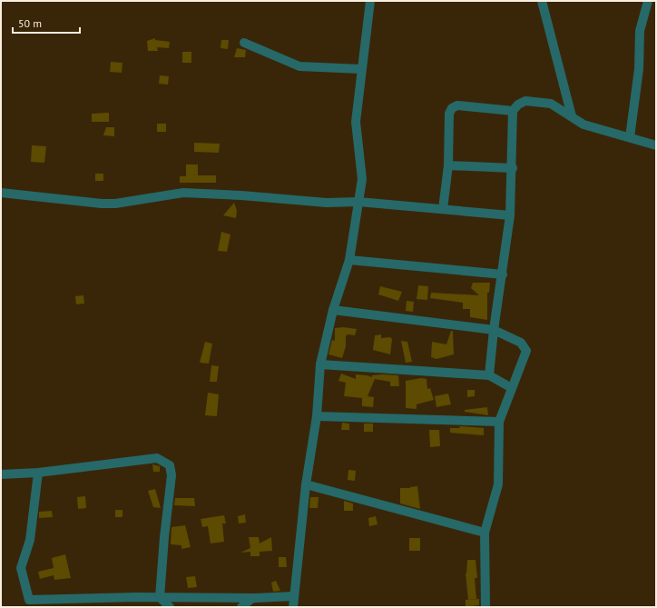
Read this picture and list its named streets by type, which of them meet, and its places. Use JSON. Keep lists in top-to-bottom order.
{
  "scale_bar": "50 m"
}
